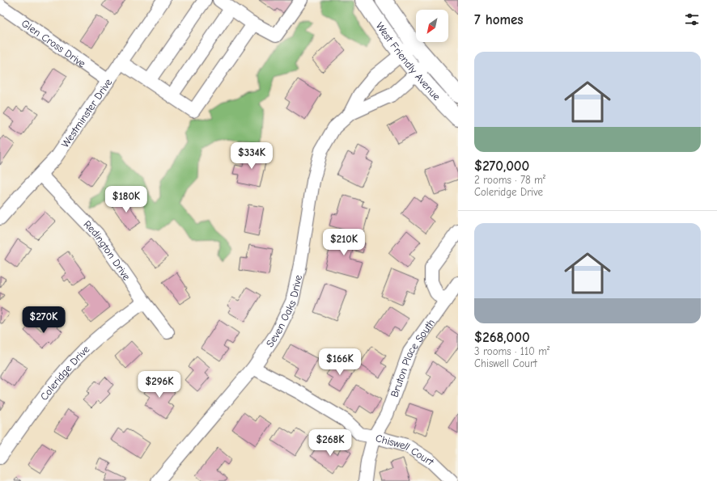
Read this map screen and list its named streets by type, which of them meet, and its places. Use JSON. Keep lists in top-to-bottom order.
{
  "streets": {
    "main road": ["West Friendly Avenue"],
    "street": [
      "Glen Cross Drive",
      "Westminster Drive",
      "Redington Drive",
      "Seven Oaks Drive",
      "Bruton Place South",
      "Coleridge Drive",
      "Chiswell Court"
    ]
  },
  "crossings": [
    ["Glen Cross Drive", "Westminster Drive"],
    ["West Friendly Avenue", "Seven Oaks Drive"],
    ["Westminster Drive", "Redington Drive"],
    ["Redington Drive", "Coleridge Drive"],
    ["Seven Oaks Drive", "Chiswell Court"],
    ["Bruton Place South", "Chiswell Court"]
  ],
  "north": "bottom left",
  "page": {
    "heading": "7 homes",
    "list": [
      {
        "name": "$270,000",
        "note": "2 rooms · 78 m² · Coleridge Drive"
      },
      {
        "name": "$268,000",
        "note": "3 rooms · 110 m² · Chiswell Court"
      }
    ],
    "price": [
      "$334K",
      "$180K",
      "$210K",
      "$270K",
      "$166K",
      "$296K",
      "$268K"
    ]
  }
}
